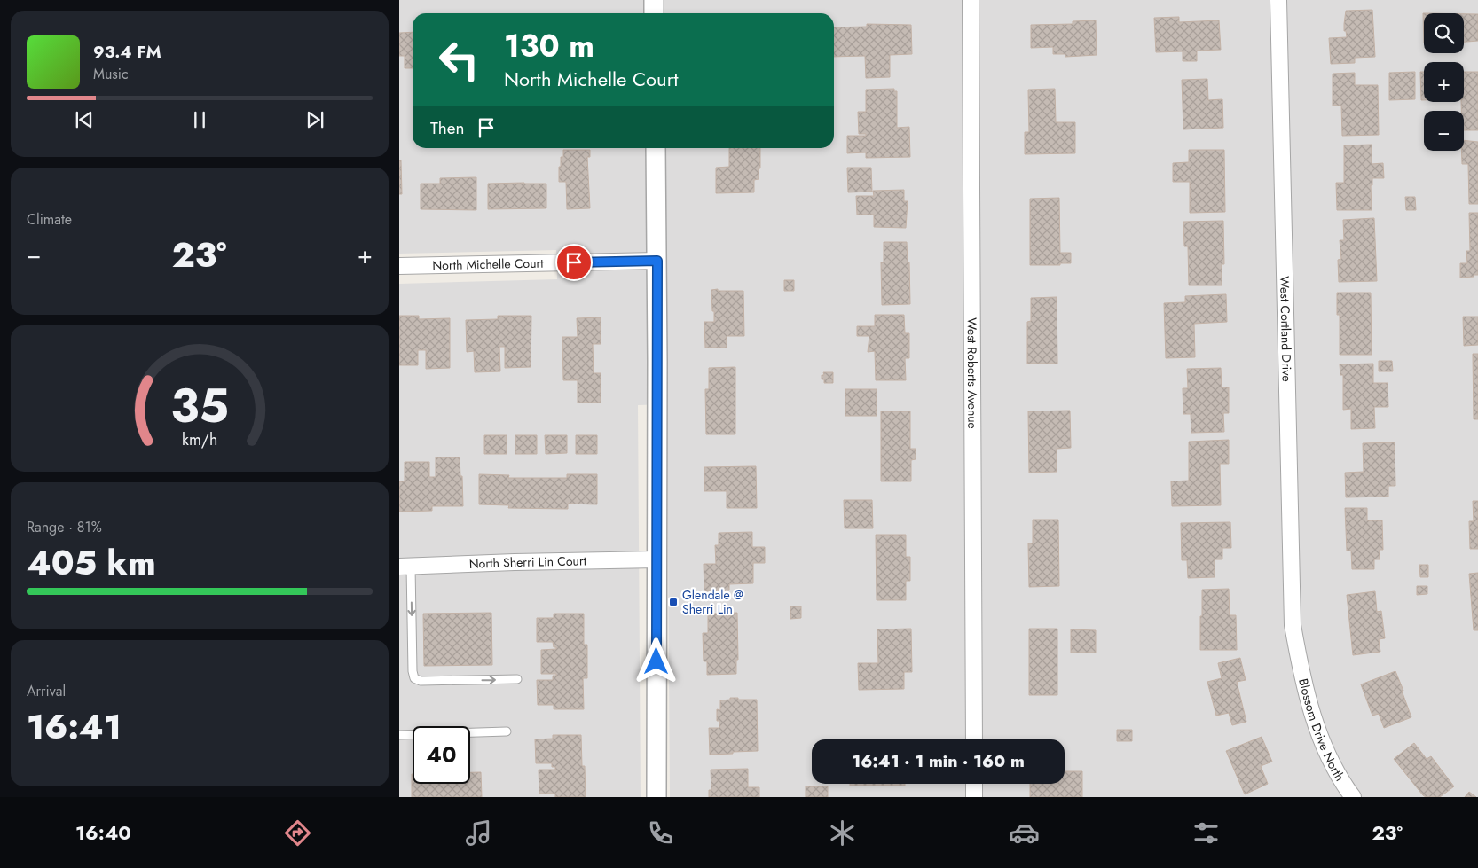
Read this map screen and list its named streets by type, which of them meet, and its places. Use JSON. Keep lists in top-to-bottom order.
{
  "streets": {
    "street": [
      "North Michelle Court",
      "West Cortland Drive",
      "West Roberts Avenue",
      "North Sherri Lin Court",
      "Blossom Drive North"
    ]
  },
  "crossings": [
    ["West Cortland Drive", "Blossom Drive North"]
  ],
  "places": {
    "transit": ["Glendale @ Sherri Lin"]
  },
  "page": {
    "map_buttons": ["+", "−"],
    "turn": ["130 m", "North Michelle Court"],
    "song": ["93.4 FM", "Music"],
    "then": "Then",
    "tile": [
      "Climate",
      ["Range · 81%", "405 km"],
      ["Arrival", "16:41"]
    ],
    "heat": ["−", "23°", "+"],
    "limit": "40",
    "trip": "16:41 · 1 min · 160 m",
    "tabs": ["16:40", "23°"],
    "gauge": ["35", "km/h"]
  }
}
